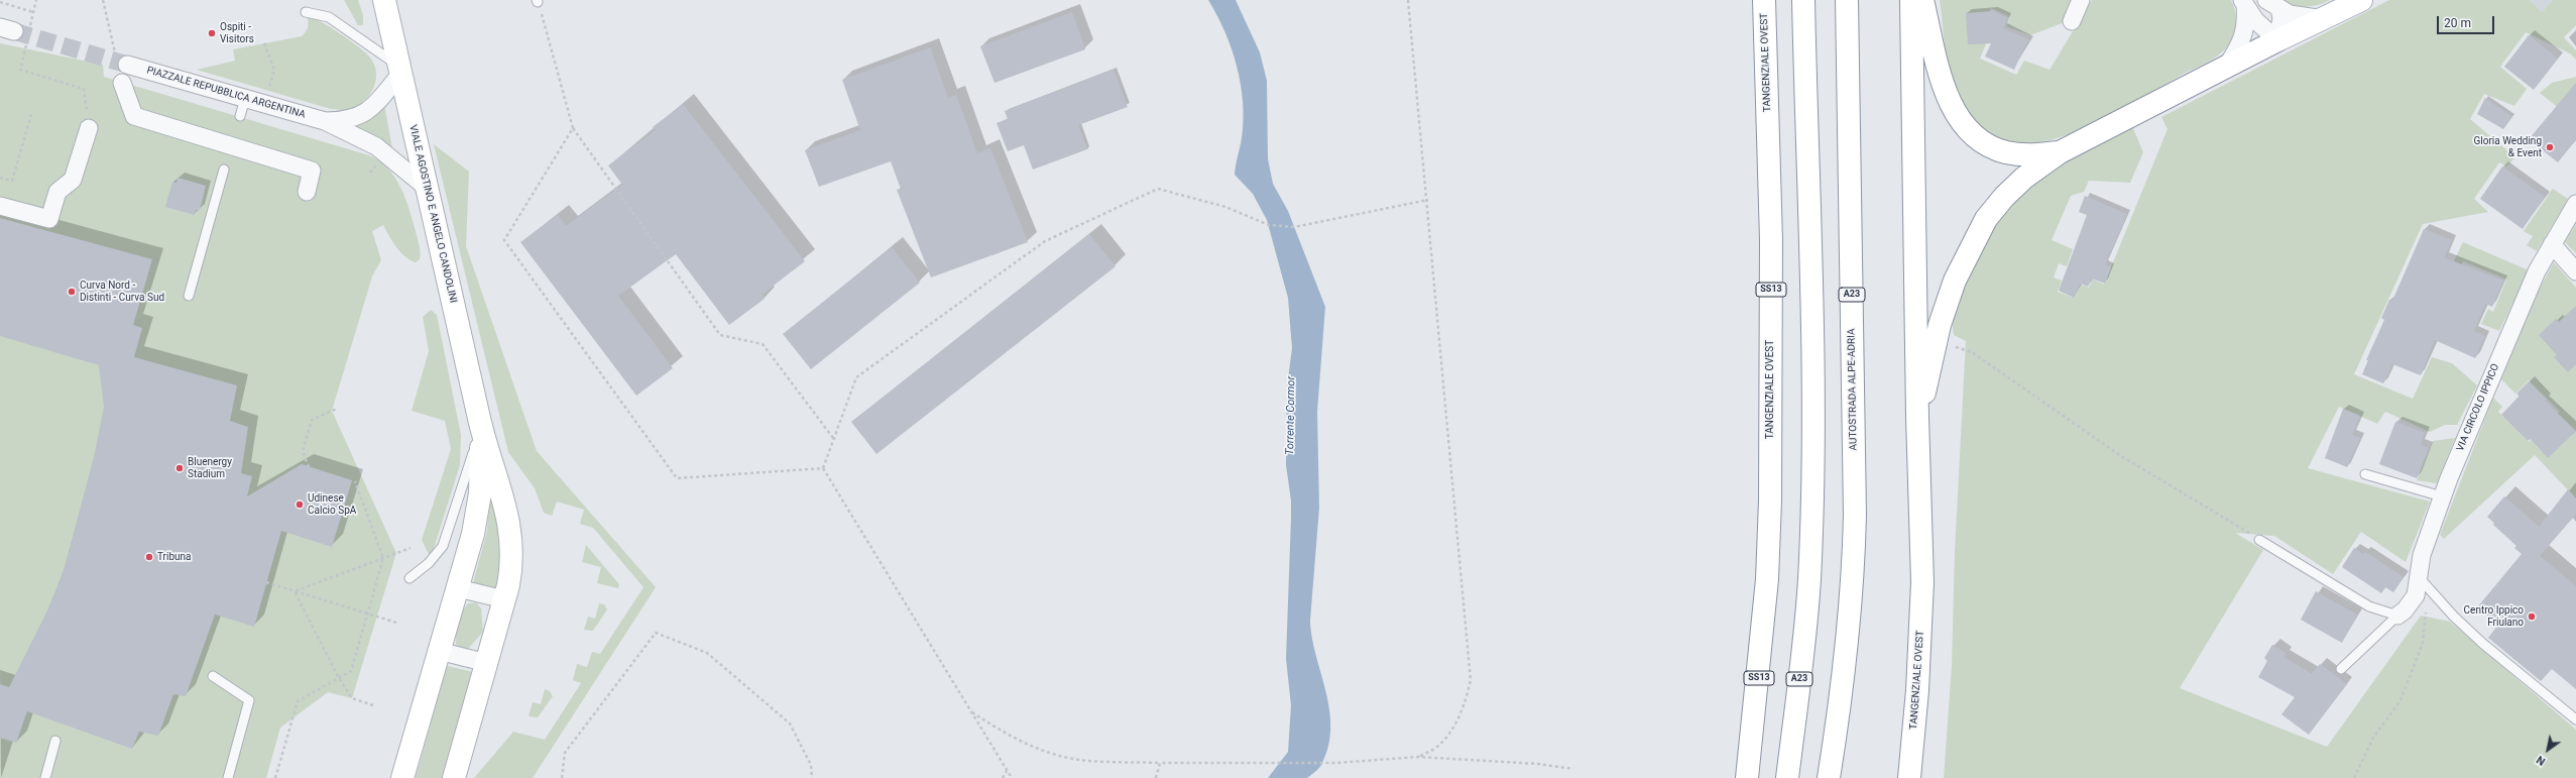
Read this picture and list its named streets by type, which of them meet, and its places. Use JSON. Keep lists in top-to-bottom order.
{
  "streets": {
    "main road": [
      "TANGENZIALE OVEST",
      "VIALE AGOSTINO E ANGELO CANDOLINI",
      "SS13",
      "A23",
      "AUTOSTRADA ALPE-ADRIA"
    ],
    "street": ["PIAZZALE REPUBBLICA ARGENTINA", "VIA CIRCOLO IPPICO"]
  },
  "crossings": [
    ["PIAZZALE REPUBBLICA ARGENTINA", "VIALE AGOSTINO E ANGELO CANDOLINI"]
  ],
  "water": ["Torrente Cormor"],
  "places": [
    "Ospiti - Visitors",
    "Gloria Wedding & Event",
    "Curva Nord - Distinti - Curva Sud",
    "Bluenergy Stadium",
    "Udinese Calcio SpA",
    "Tribuna",
    "Centro Ippico Friulano"
  ],
  "scale_bar": "20 m",
  "north": "bottom left"
}
